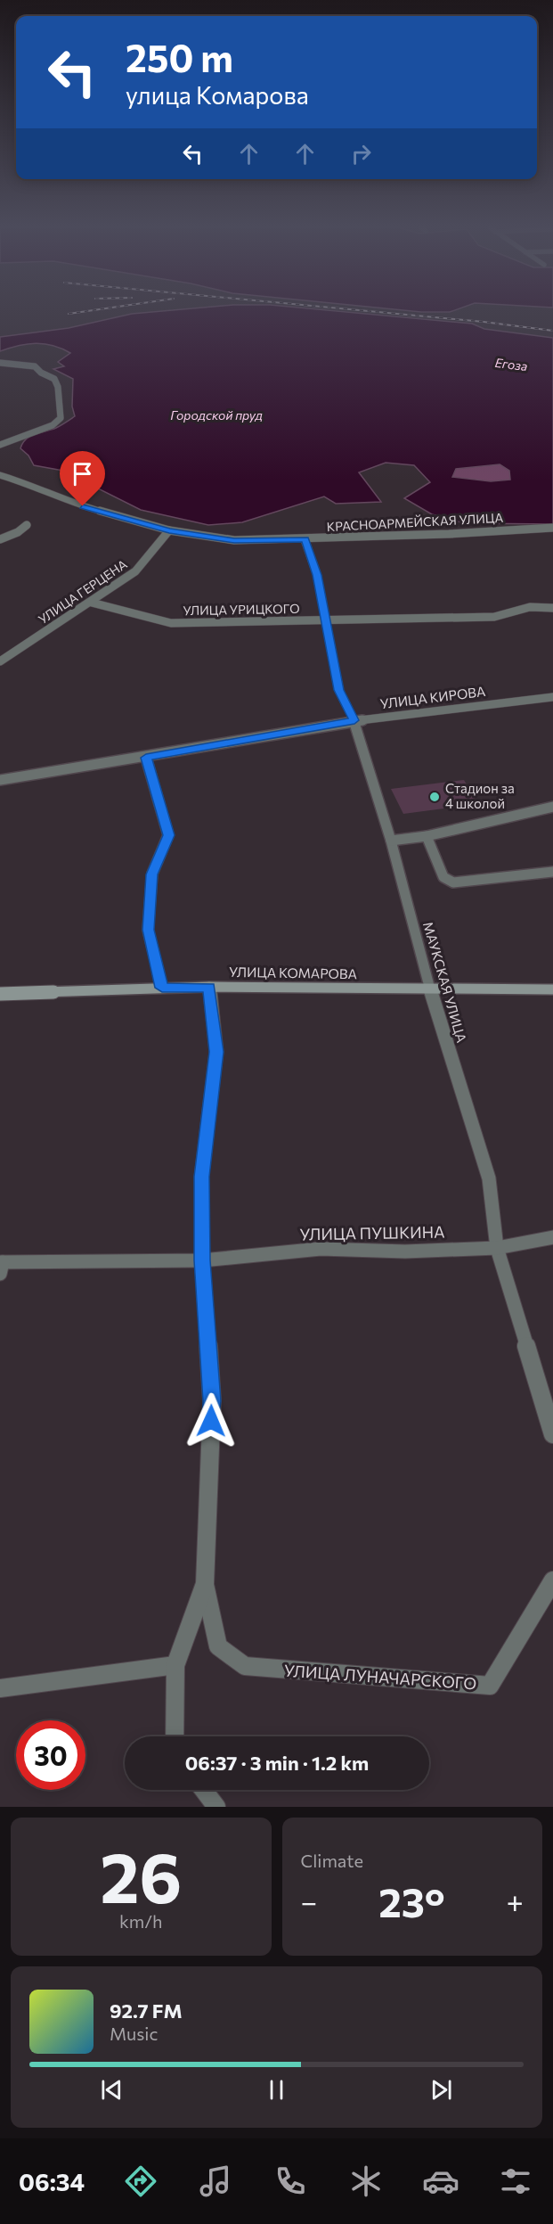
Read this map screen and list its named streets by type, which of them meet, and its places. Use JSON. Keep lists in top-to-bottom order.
{
  "streets": {
    "street": [
      "КРАСНОАРМЕЙСКАЯ УЛИЦА",
      "УЛИЦА ГЕРЦЕНА",
      "УЛИЦА УРИЦКОГО",
      "УЛИЦА КИРОВА",
      "УЛИЦА КОМАРОВА",
      "МАУКСКАЯ УЛИЦА",
      "УЛИЦА ПУШКИНА",
      "УЛИЦА ЛУНАЧАРСКОГО"
    ]
  },
  "crossings": [
    ["КРАСНОАРМЕЙСКАЯ УЛИЦА", "УЛИЦА ГЕРЦЕНА"],
    ["КРАСНОАРМЕЙСКАЯ УЛИЦА", "МАУКСКАЯ УЛИЦА"],
    ["УЛИЦА ГЕРЦЕНА", "УЛИЦА УРИЦКОГО"],
    ["УЛИЦА УРИЦКОГО", "МАУКСКАЯ УЛИЦА"],
    ["УЛИЦА КИРОВА", "МАУКСКАЯ УЛИЦА"],
    ["УЛИЦА КОМАРОВА", "МАУКСКАЯ УЛИЦА"],
    ["МАУКСКАЯ УЛИЦА", "УЛИЦА ПУШКИНА"]
  ],
  "water": ["Егоза", "Городской пруд"],
  "places": ["Стадион за 4 школой"],
  "page": {
    "turn": ["250 m", "улица Комарова"],
    "limit": "30",
    "trip": "06:37 · 3 min · 1.2 km",
    "tile": [
      ["26", "km/h"],
      "Climate"
    ],
    "heat": ["−", "23°", "+"],
    "song": ["92.7 FM", "Music"],
    "tabs": "06:34"
  }
}
